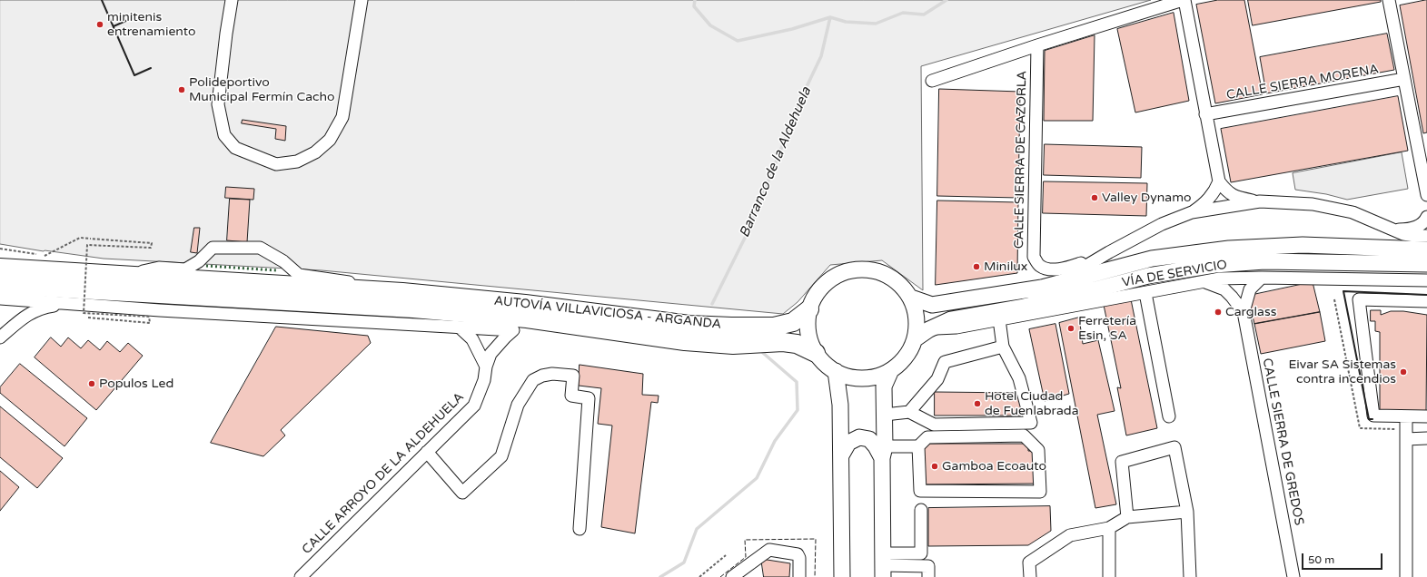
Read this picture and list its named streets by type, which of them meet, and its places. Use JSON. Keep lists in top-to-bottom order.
{
  "streets": {
    "highway": ["AUTOVÍA VILLAVICIOSA - ARGANDA"],
    "street": [
      "CALLE SIERRA MORENA",
      "CALLE SIERRA DE CAZORLA",
      "VÍA DE SERVICIO",
      "CALLE SIERRA DE GREDOS",
      "CALLE ARROYO DE LA ALDEHUELA"
    ]
  },
  "crossings": [
    ["VÍA DE SERVICIO", "CALLE SIERRA DE GREDOS"]
  ],
  "water": ["Barranco de la Aldehuela"],
  "places": [
    "minitenis entrenamiento",
    "Polideportivo Municipal Fermín Cacho",
    "Valley Dynamo",
    "Minilux",
    "Carglass",
    "Ferretería Esin, SA",
    "Eivar SA Sistemas contra incendios",
    "Populos Led",
    "Hotel Ciudad de Fuenlabrada",
    "Gamboa Ecoauto"
  ],
  "scale_bar": "50 m"
}
